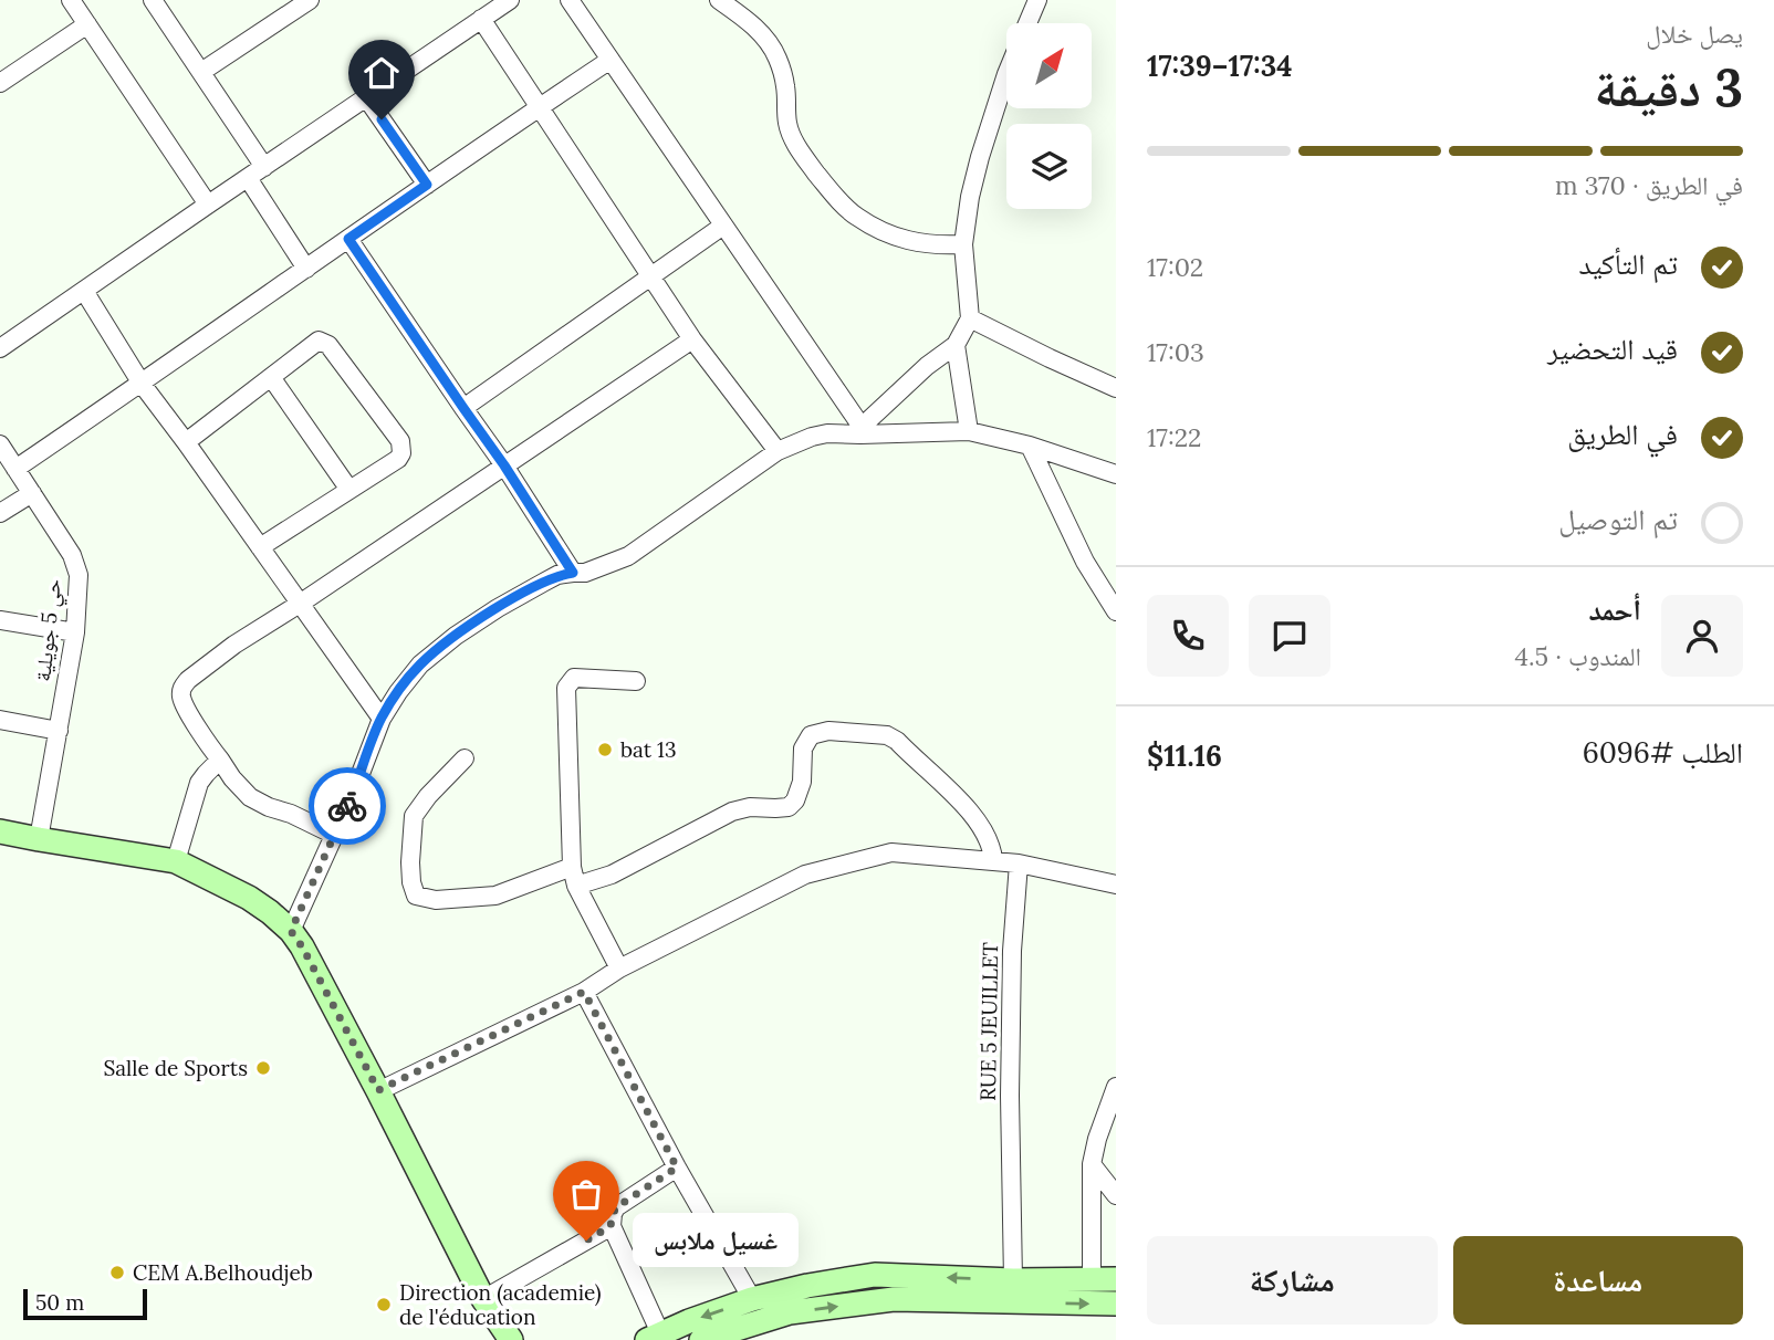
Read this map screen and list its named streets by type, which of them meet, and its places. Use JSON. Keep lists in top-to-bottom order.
{
  "streets": {
    "street": ["حي 5 جويلية", "RUE 5 JEUILLET"]
  },
  "places": [
    "bat 13",
    "Salle de Sports",
    "غسيل ملابس",
    "CEM A.Belhoudjeb",
    "Direction (academie) de l'éducation"
  ],
  "scale_bar": "50 m",
  "north": "top right",
  "page": {
    "heading": ["3 دقيقة", "يصل خلال", "17:34–17:39"],
    "panel": [
      "أحمد",
      "المندوب · 4.5",
      "الطلب #6096",
      "$11.16"
    ],
    "bar": "في الطريق · 370 m",
    "list": [
      ["تم التأكيد", "17:02"],
      ["قيد التحضير", "17:03"],
      ["في الطريق", "17:22"],
      "تم التوصيل"
    ],
    "bubble": "غسيل ملابس",
    "buttons": ["مساعدة", "مشاركة"],
    "scale": "50 m"
  }
}
